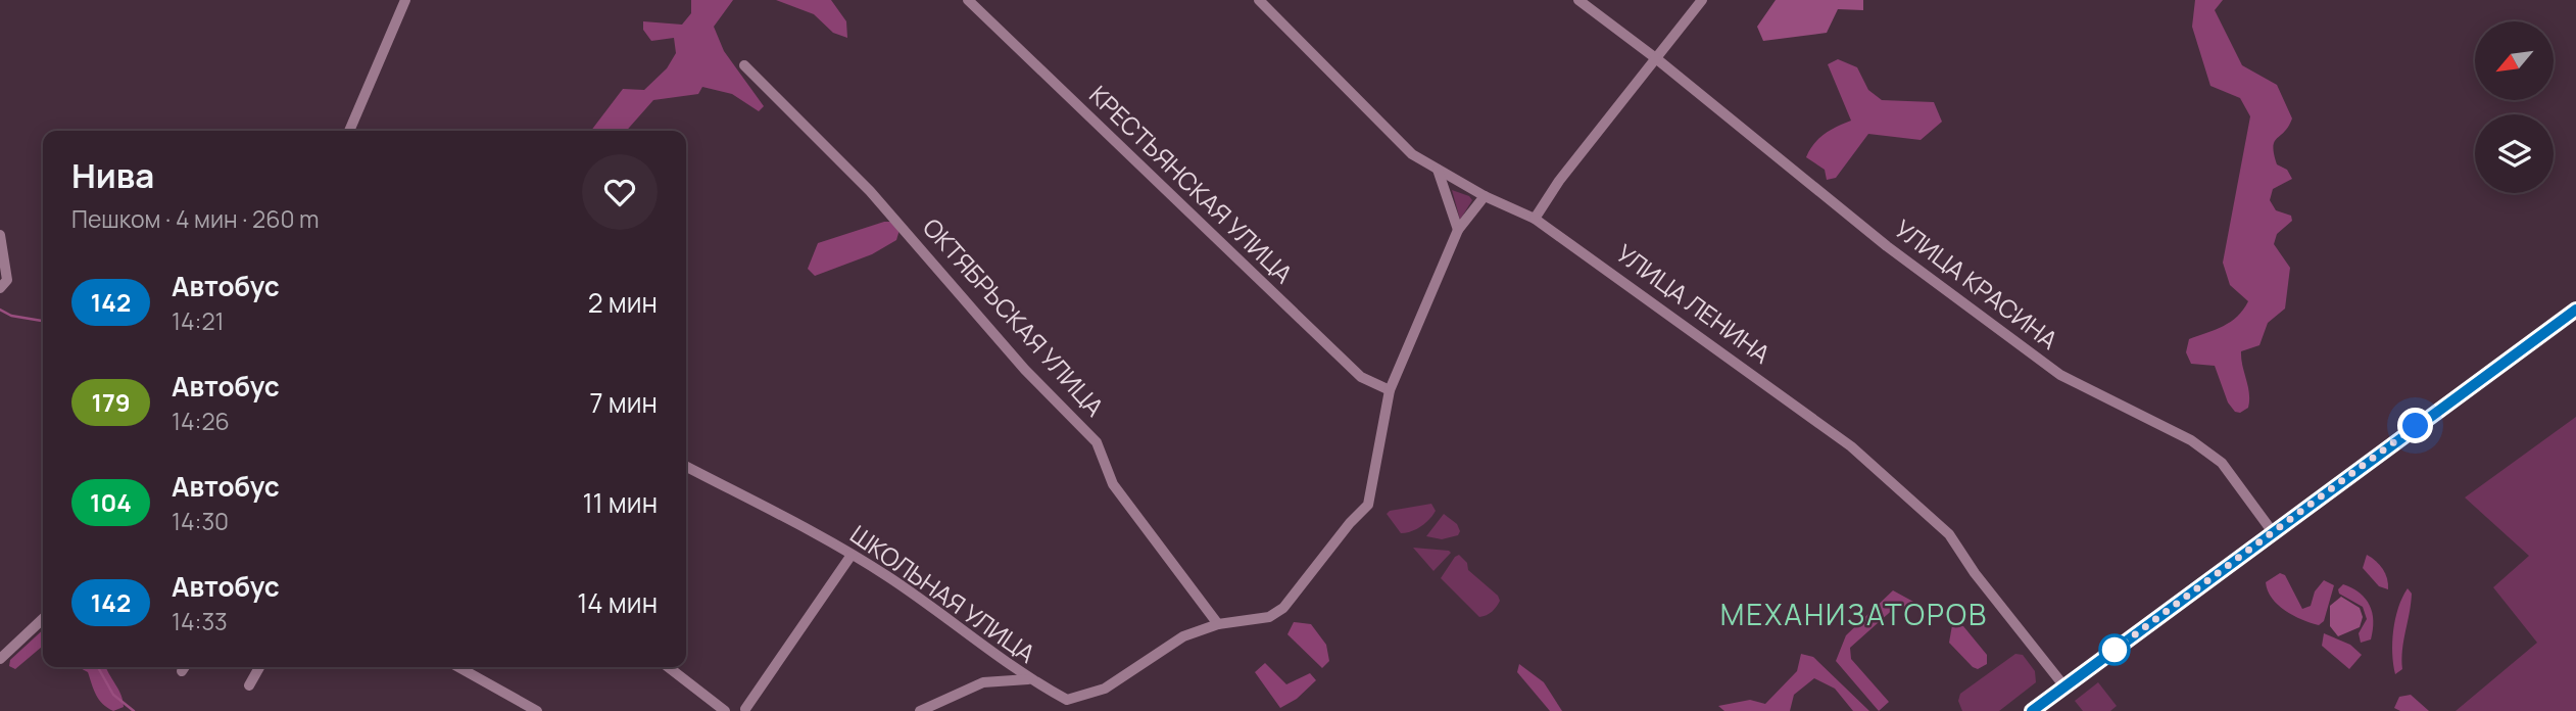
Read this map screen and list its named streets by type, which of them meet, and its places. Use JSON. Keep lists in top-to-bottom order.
{
  "streets": {
    "street": [
      "КРЕСТЬЯНСКАЯ УЛИЦА",
      "УЛИЦА КРАСИНА",
      "УЛИЦА ЛЕНИНА",
      "ОКТЯБРЬСКАЯ УЛИЦА",
      "ШКОЛЬНАЯ УЛИЦА"
    ]
  },
  "crossings": [
    ["ОКТЯБРЬСКАЯ УЛИЦА", "ШКОЛЬНАЯ УЛИЦА"]
  ],
  "districts": ["МЕХАНИЗАТОРОВ"],
  "lines": ["bus line 142"],
  "north": "bottom left",
  "page": {
    "heading": ["Нива", "Пешком · 4 мин · 260 m"],
    "list": [
      {
        "mark": "142",
        "name": "Автобус",
        "note": "14:21",
        "value": "2 мин"
      },
      {
        "mark": "179",
        "name": "Автобус",
        "note": "14:26",
        "value": "7 мин"
      },
      {
        "mark": "104",
        "name": "Автобус",
        "note": "14:30",
        "value": "11 мин"
      },
      {
        "mark": "142",
        "name": "Автобус",
        "note": "14:33",
        "value": "14 мин"
      }
    ]
  }
}
